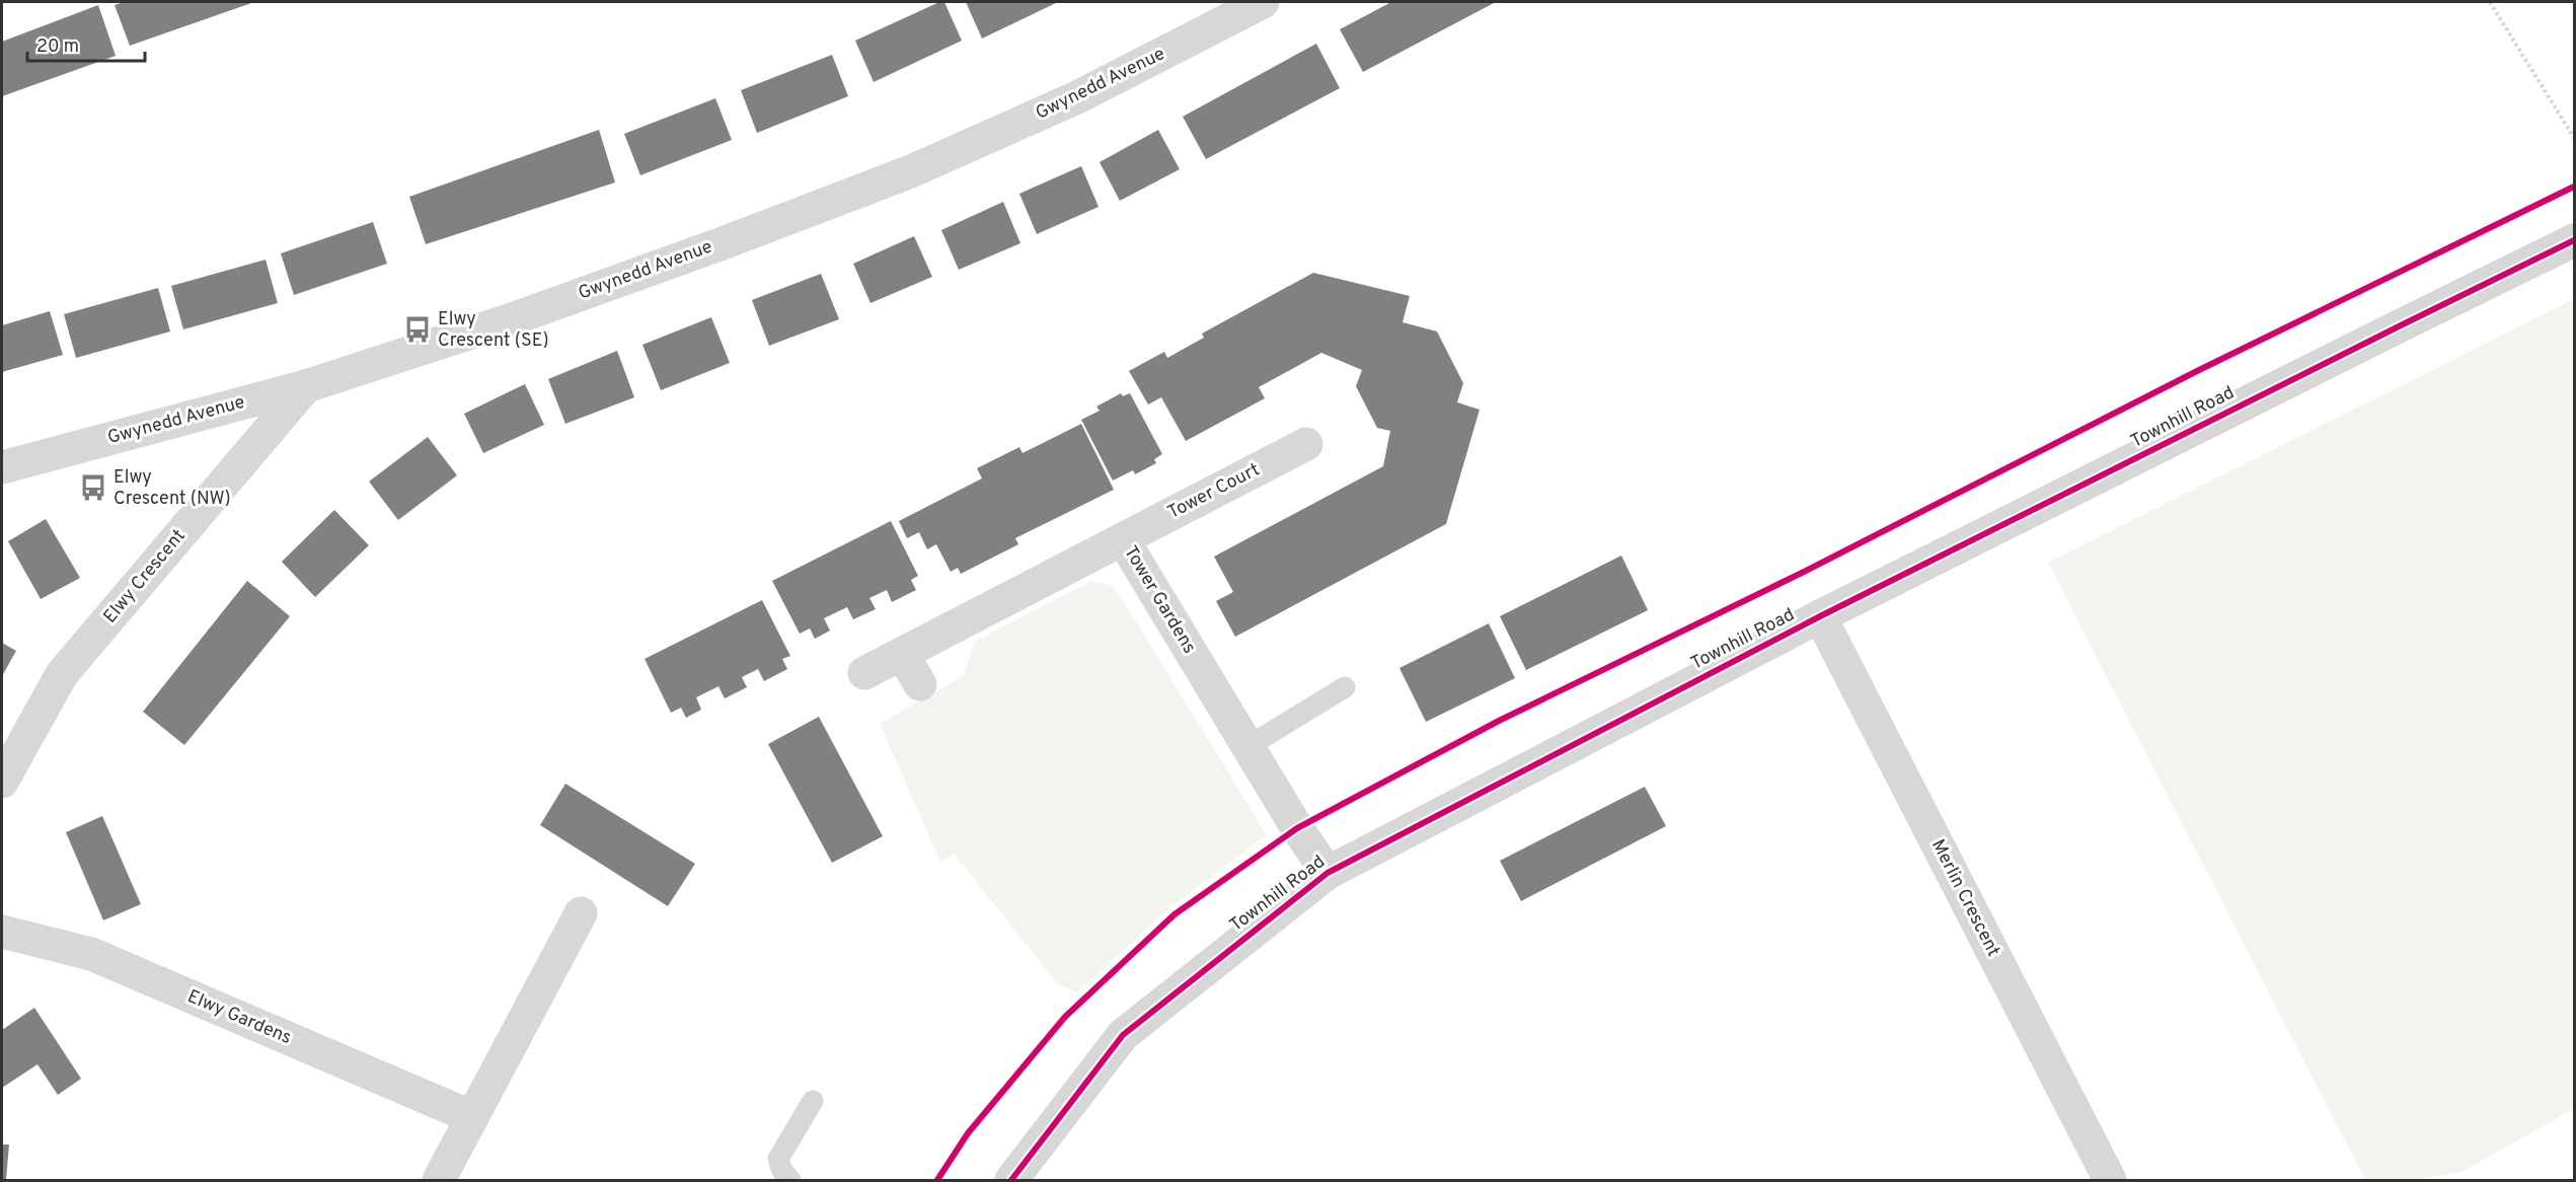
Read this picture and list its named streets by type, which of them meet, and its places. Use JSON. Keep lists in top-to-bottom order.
{
  "streets": {
    "street": [
      "Gwynedd Avenue",
      "Townhill Road",
      "Tower Court",
      "Elwy Crescent",
      "Tower Gardens",
      "Merlin Crescent",
      "Elwy Gardens"
    ]
  },
  "crossings": [
    ["Gwynedd Avenue", "Elwy Crescent"],
    ["Townhill Road", "Tower Gardens"],
    ["Townhill Road", "Merlin Crescent"],
    ["Tower Court", "Tower Gardens"]
  ],
  "places": {
    "bus stop": ["Elwy Crescent (SE)", "Elwy Crescent (NW)"]
  },
  "scale_bar": "20 m"
}
